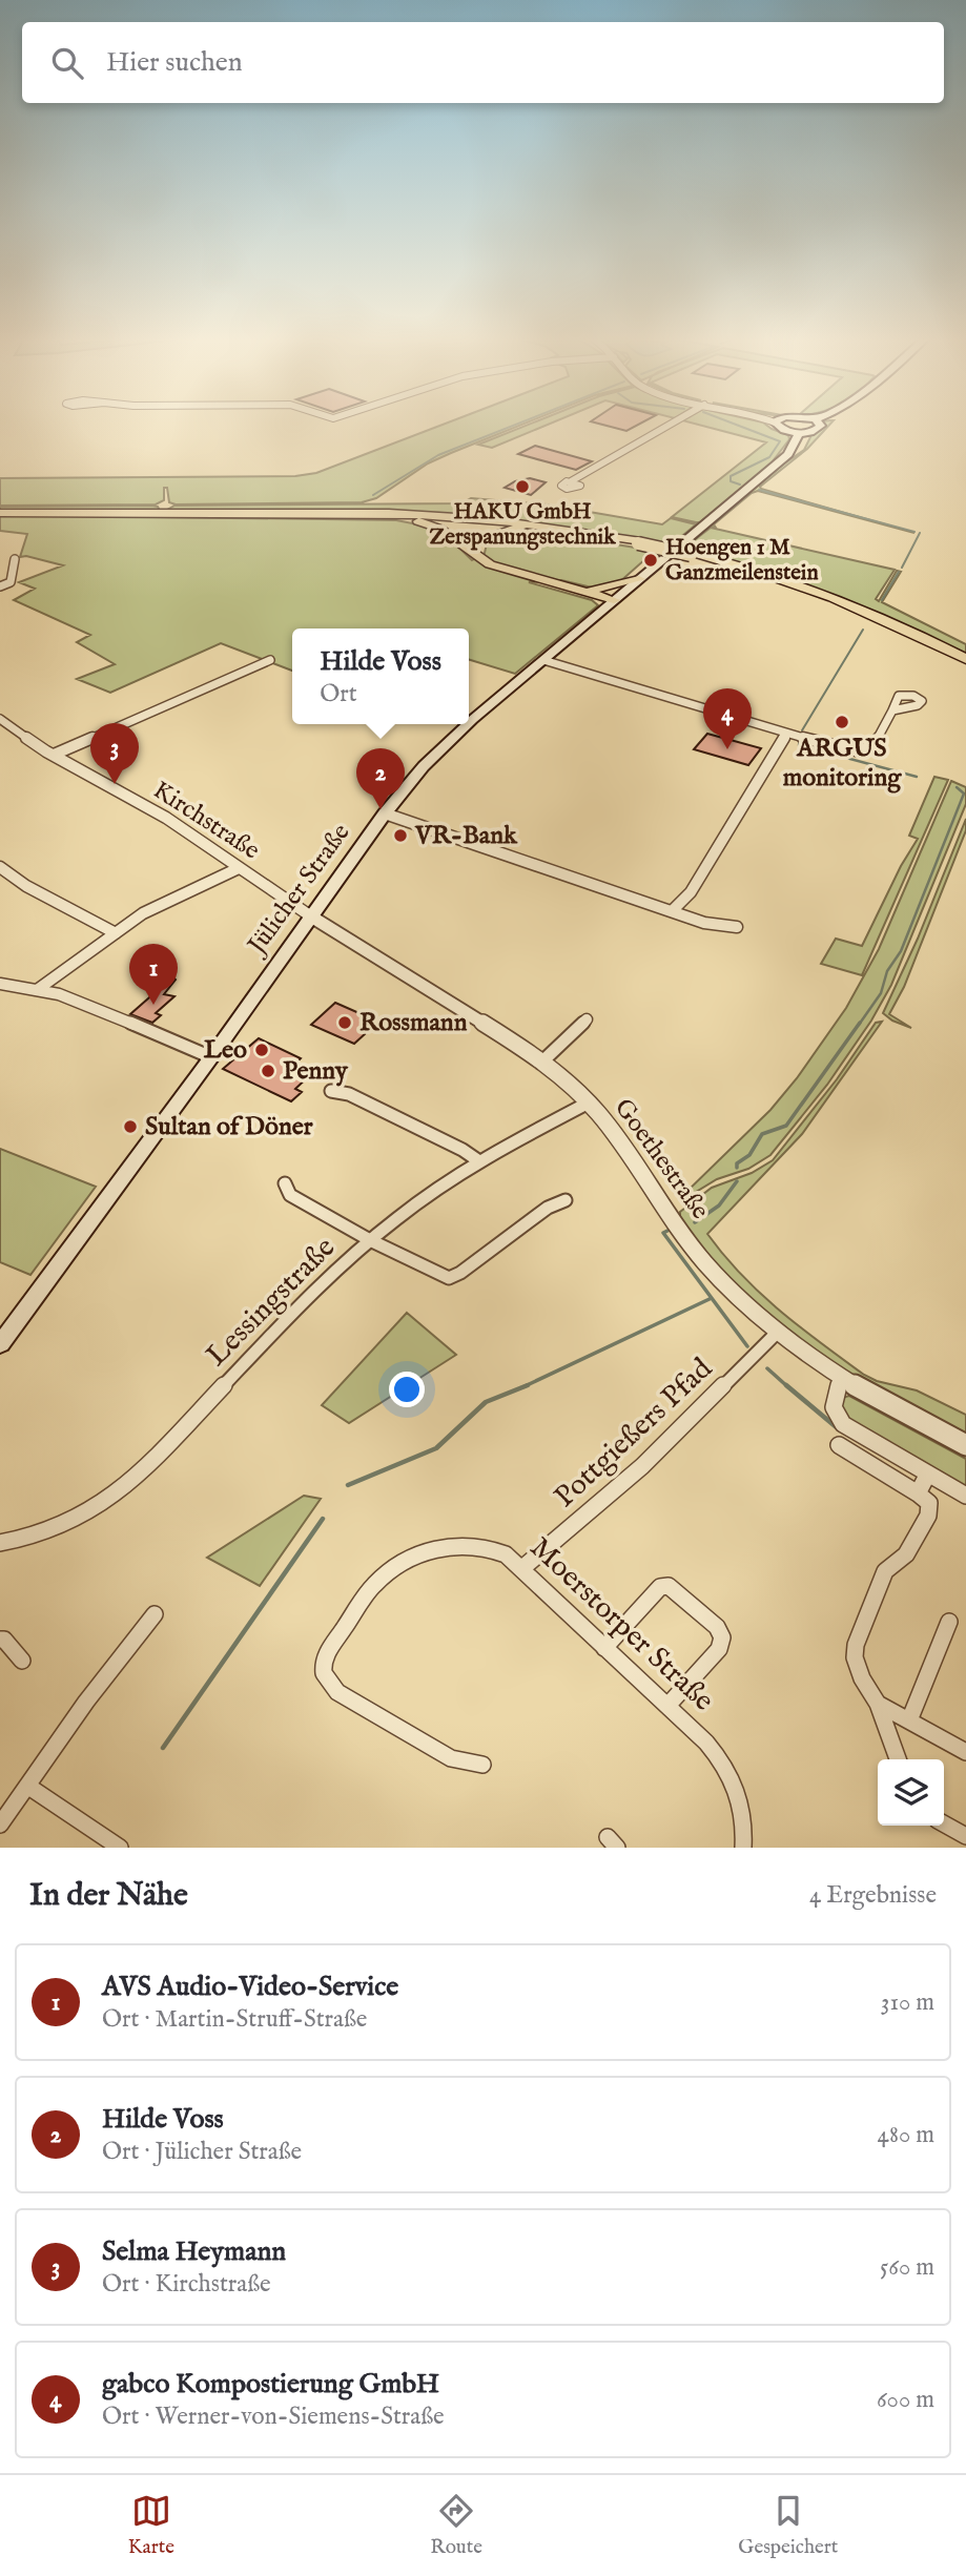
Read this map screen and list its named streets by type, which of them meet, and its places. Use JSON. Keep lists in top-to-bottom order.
{
  "streets": {
    "main road": ["Jülicher Straße"],
    "street": [
      "Kirchstraße",
      "Goethestraße",
      "Lessingstraße",
      "Pottgießers Pfad",
      "Moerstorper Straße"
    ]
  },
  "crossings": [
    ["Kirchstraße", "Jülicher Straße"],
    ["Kirchstraße", "Goethestraße"],
    ["Jülicher Straße", "Goethestraße"],
    ["Goethestraße", "Lessingstraße"],
    ["Goethestraße", "Pottgießers Pfad"],
    ["Pottgießers Pfad", "Moerstorper Straße"]
  ],
  "places": [
    "HAKU GmbH Zerspanungstechnik",
    "Hoengen 1 M Ganzmeilenstein",
    "ARGUS monitoring",
    "VR-Bank",
    "Rossmann",
    "Leo",
    "Penny",
    "Sultan of Döner"
  ],
  "page": {
    "search": "Hier suchen",
    "popup": ["Hilde Voss", "Ort"],
    "pins": [
      "4",
      "3",
      "2",
      "1"
    ],
    "heading": ["In der Nähe", "4 Ergebnisse"],
    "list": [
      {
        "mark": "1",
        "name": "AVS Audio-Video-Service",
        "note": "Ort · Martin-Struff-Straße",
        "value": "310 m"
      },
      {
        "mark": "2",
        "name": "Hilde Voss",
        "note": "Ort · Jülicher Straße",
        "value": "480 m"
      },
      {
        "mark": "3",
        "name": "Selma Heymann",
        "note": "Ort · Kirchstraße",
        "value": "560 m"
      },
      {
        "mark": "4",
        "name": "gabco Kompostierung GmbH",
        "note": "Ort · Werner-von-Siemens-Straße",
        "value": "600 m"
      }
    ],
    "nav": ["Karte", "Route", "Gespeichert"]
  }
}
